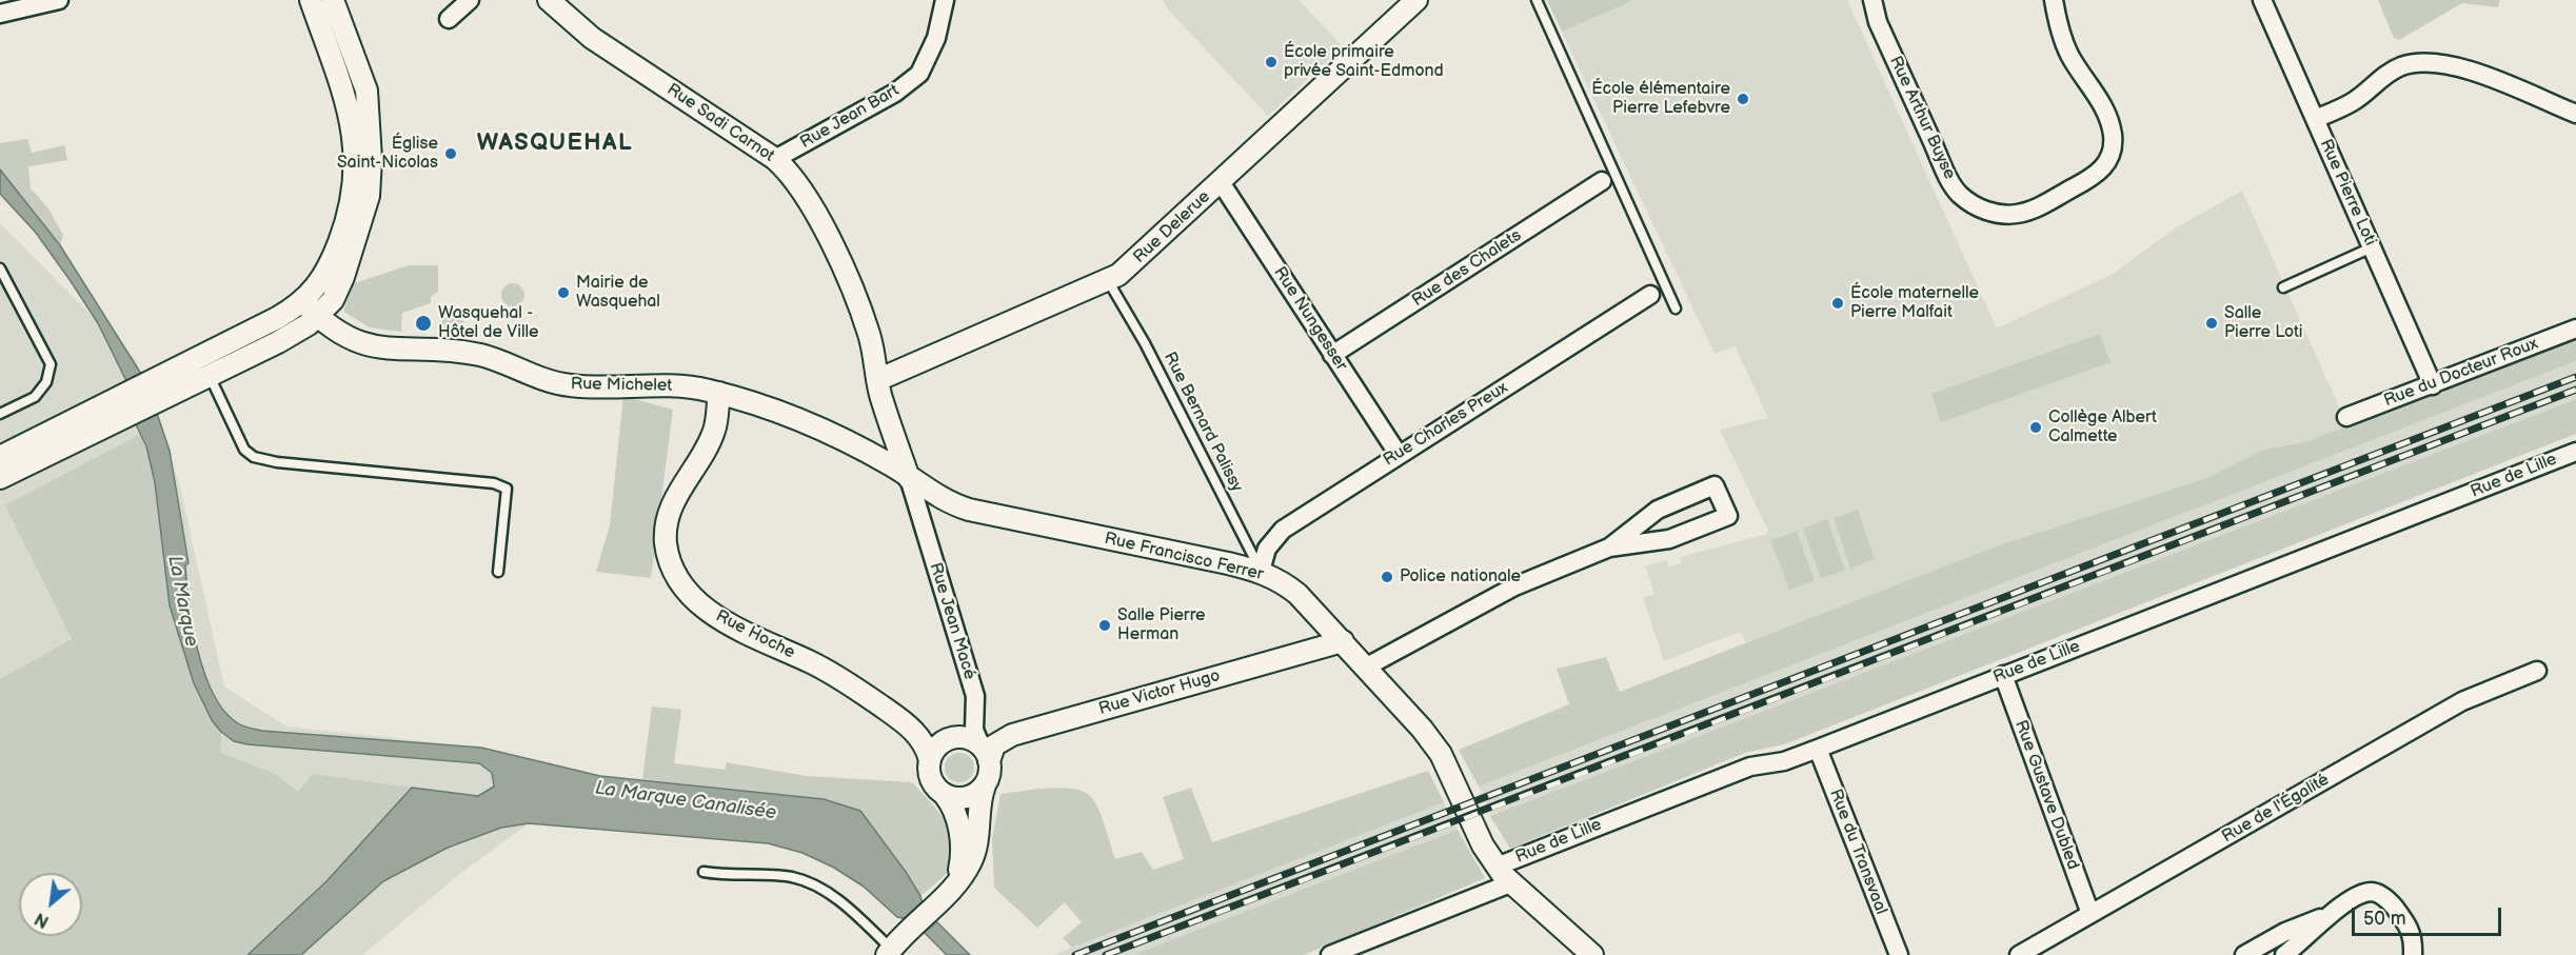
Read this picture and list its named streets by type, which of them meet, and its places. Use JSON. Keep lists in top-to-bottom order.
{
  "streets": {
    "street": [
      "Rue Jean Bart",
      "Rue Arthur Buyse",
      "Rue Sadi Carnot",
      "Rue Pierre Loti",
      "Rue Delerue",
      "Rue des Chalets",
      "Rue Nungesser",
      "Rue du Docteur Roux",
      "Rue Michelet",
      "Rue Charles Preux",
      "Rue de Lille",
      "Rue Francisco Ferrer",
      "Rue Jean Macé",
      "Rue Hoche",
      "Rue Victor Hugo",
      "Rue Gustave Dubled",
      "Rue de l'Égalité",
      "Rue du Transvaal"
    ],
    "lane": ["Rue Bernard Palissy"]
  },
  "crossings": [
    ["Rue Jean Bart", "Rue Sadi Carnot"],
    ["Rue Sadi Carnot", "Rue Delerue"],
    ["Rue Sadi Carnot", "Rue Michelet"],
    ["Rue Sadi Carnot", "Rue Francisco Ferrer"],
    ["Rue Sadi Carnot", "Rue Jean Macé"],
    ["Rue Pierre Loti", "Rue du Docteur Roux"],
    ["Rue Delerue", "Rue Nungesser"],
    ["Rue des Chalets", "Rue Nungesser"],
    ["Rue Nungesser", "Rue Charles Preux"],
    ["Rue Michelet", "Rue Francisco Ferrer"],
    ["Rue Michelet", "Rue Jean Macé"],
    ["Rue Michelet", "Rue Hoche"],
    ["Rue Bernard Palissy", "Rue Charles Preux"],
    ["Rue Bernard Palissy", "Rue Francisco Ferrer"],
    ["Rue Charles Preux", "Rue Francisco Ferrer"],
    ["Rue de Lille", "Rue Francisco Ferrer"],
    ["Rue de Lille", "Rue Gustave Dubled"],
    ["Rue de Lille", "Rue du Transvaal"],
    ["Rue Francisco Ferrer", "Rue Jean Macé"],
    ["Rue Francisco Ferrer", "Rue Victor Hugo"],
    ["Rue Jean Macé", "Rue Hoche"],
    ["Rue Jean Macé", "Rue Victor Hugo"],
    ["Rue Hoche", "Rue Victor Hugo"],
    ["Rue Gustave Dubled", "Rue de l'Égalité"]
  ],
  "districts": ["WASQUEHAL"],
  "water": ["La Marque", "La Marque Canalisée"],
  "places": [
    "École primaire privée Saint-Edmond",
    "École élémentaire Pierre Lefebvre",
    "Église Saint-Nicolas",
    "Mairie de Wasquehal",
    "École maternelle Pierre Malfait",
    "Wasquehal - Hôtel de Ville",
    "Salle Pierre Loti",
    "Collège Albert Calmette",
    "Police nationale",
    "Salle Pierre Herman"
  ],
  "scale_bar": "50 m",
  "north": "bottom left"
}
